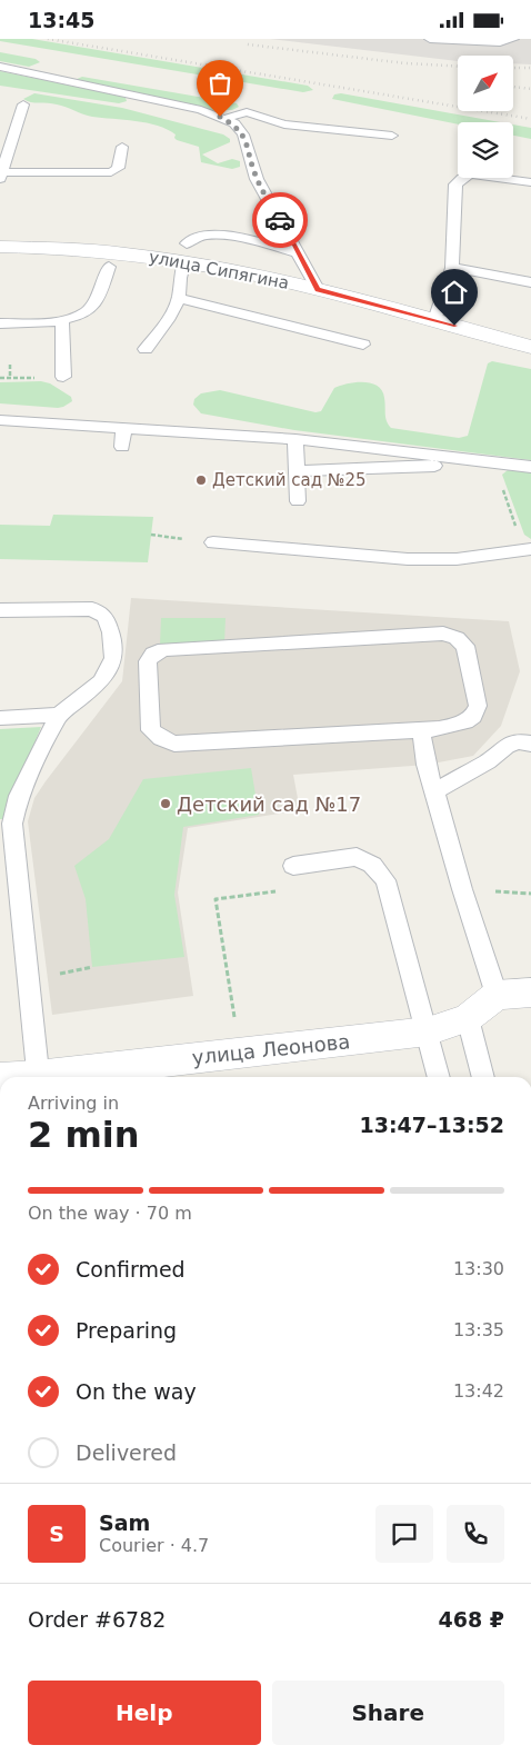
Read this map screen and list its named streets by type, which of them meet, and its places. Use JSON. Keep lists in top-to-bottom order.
{
  "streets": {
    "street": ["улица Сипягина", "улица Леонова"]
  },
  "places": ["Детский сад №25", "Детский сад №17"],
  "north": "top right",
  "page": {
    "status": "13:45",
    "heading": ["2 min", "Arriving in", "13:47–13:52"],
    "panel": [
      "Sam",
      "Courier · 4.7",
      "Order #6782",
      "468 ₽"
    ],
    "bar": "On the way · 70 m",
    "list": [
      ["Confirmed", "13:30"],
      ["Preparing", "13:35"],
      ["On the way", "13:42"],
      "Delivered"
    ],
    "round": "S",
    "buttons": ["Help", "Share"]
  }
}
